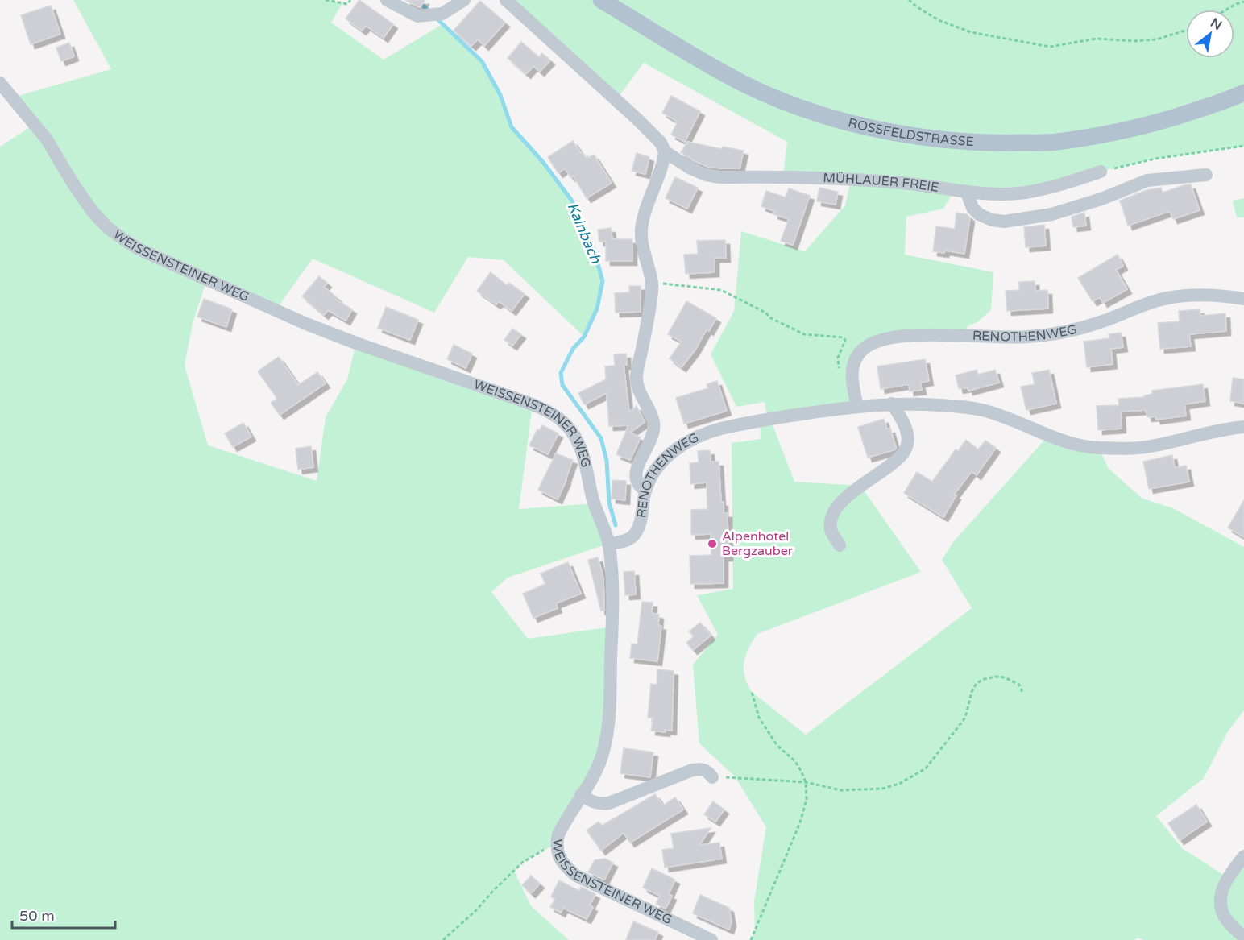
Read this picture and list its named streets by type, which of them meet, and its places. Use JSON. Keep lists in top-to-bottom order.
{
  "streets": {
    "main road": ["ROSSFELDSTRASSE"],
    "street": ["MÜHLAUER FREIE", "WEISSENSTEINER WEG", "RENOTHENWEG"]
  },
  "crossings": [
    ["WEISSENSTEINER WEG", "RENOTHENWEG"]
  ],
  "water": ["Kainbach"],
  "places": ["Alpenhotel Bergzauber"],
  "scale_bar": "50 m",
  "north": "top right"
}
